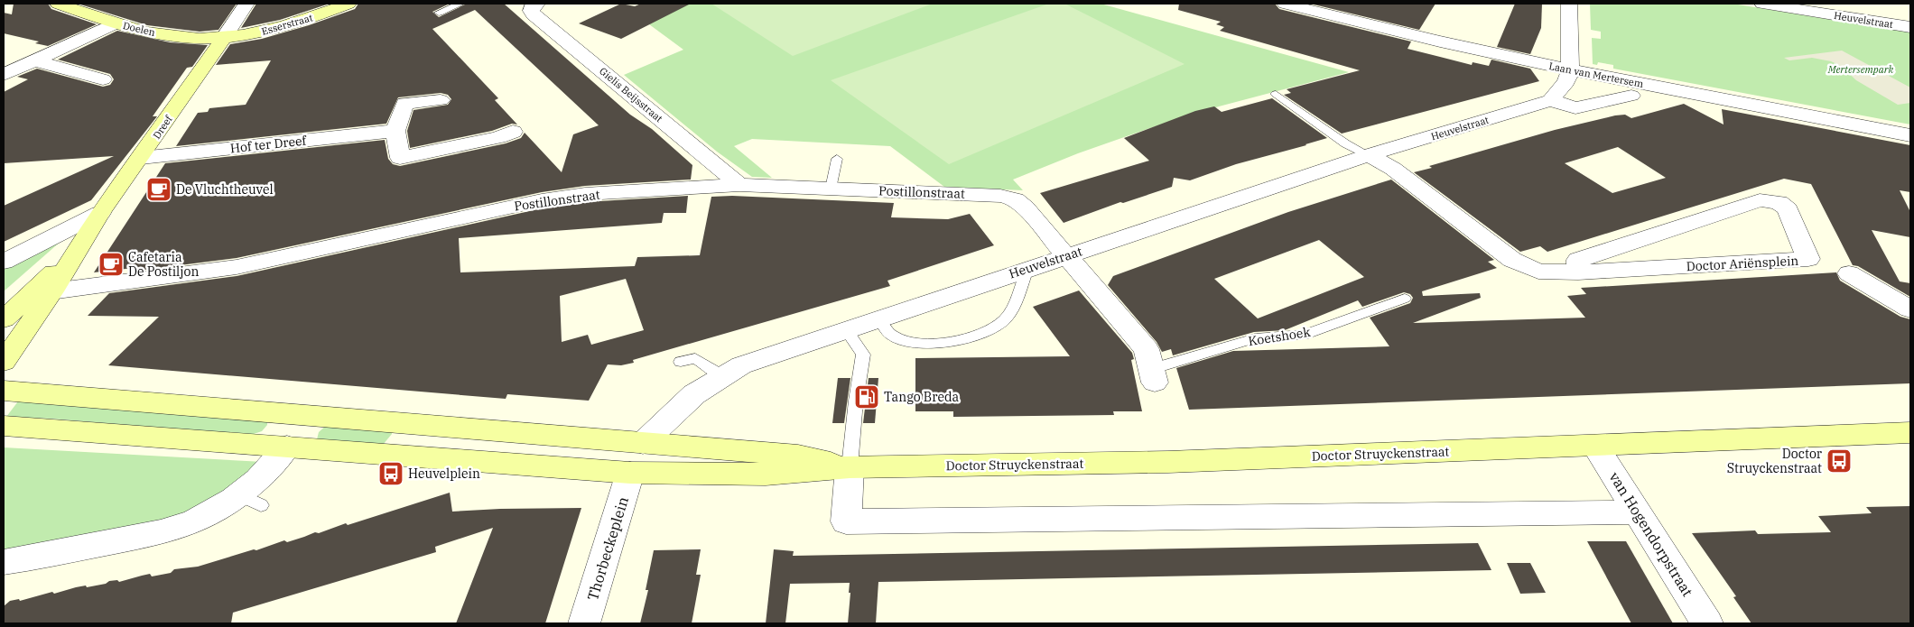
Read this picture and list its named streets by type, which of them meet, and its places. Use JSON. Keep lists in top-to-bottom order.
{
  "streets": {
    "street": [
      "Heuvelstraat",
      "Esserstraat",
      "Doelen",
      "Laan van Mertersem",
      "Gielis Beijsstraat",
      "Dreef",
      "Hof ter Dreef",
      "Postillonstraat",
      "Doctor Ariënsplein",
      "Koetshoek",
      "Doctor Struyckenstraat",
      "van Hogendorpstraat",
      "Thorbeckeplein"
    ]
  },
  "crossings": [
    ["Heuvelstraat", "Postillonstraat"],
    ["Heuvelstraat", "Doctor Ariënsplein"],
    ["Heuvelstraat", "Koetshoek"],
    ["Heuvelstraat", "Doctor Struyckenstraat"],
    ["Esserstraat", "Doelen"],
    ["Esserstraat", "Dreef"],
    ["Doelen", "Dreef"],
    ["Gielis Beijsstraat", "Postillonstraat"],
    ["Dreef", "Hof ter Dreef"],
    ["Dreef", "Postillonstraat"],
    ["Postillonstraat", "Koetshoek"],
    ["Doctor Struyckenstraat", "van Hogendorpstraat"],
    ["Doctor Struyckenstraat", "Thorbeckeplein"]
  ],
  "parks": ["Mertersempark"],
  "places": {
    "cafe": ["De Vluchtheuvel", "Cafetaria De Postiljon"],
    "fuel station": ["Tango Breda"],
    "bus stop": ["Doctor Struyckenstraat", "Heuvelplein"]
  }
}
